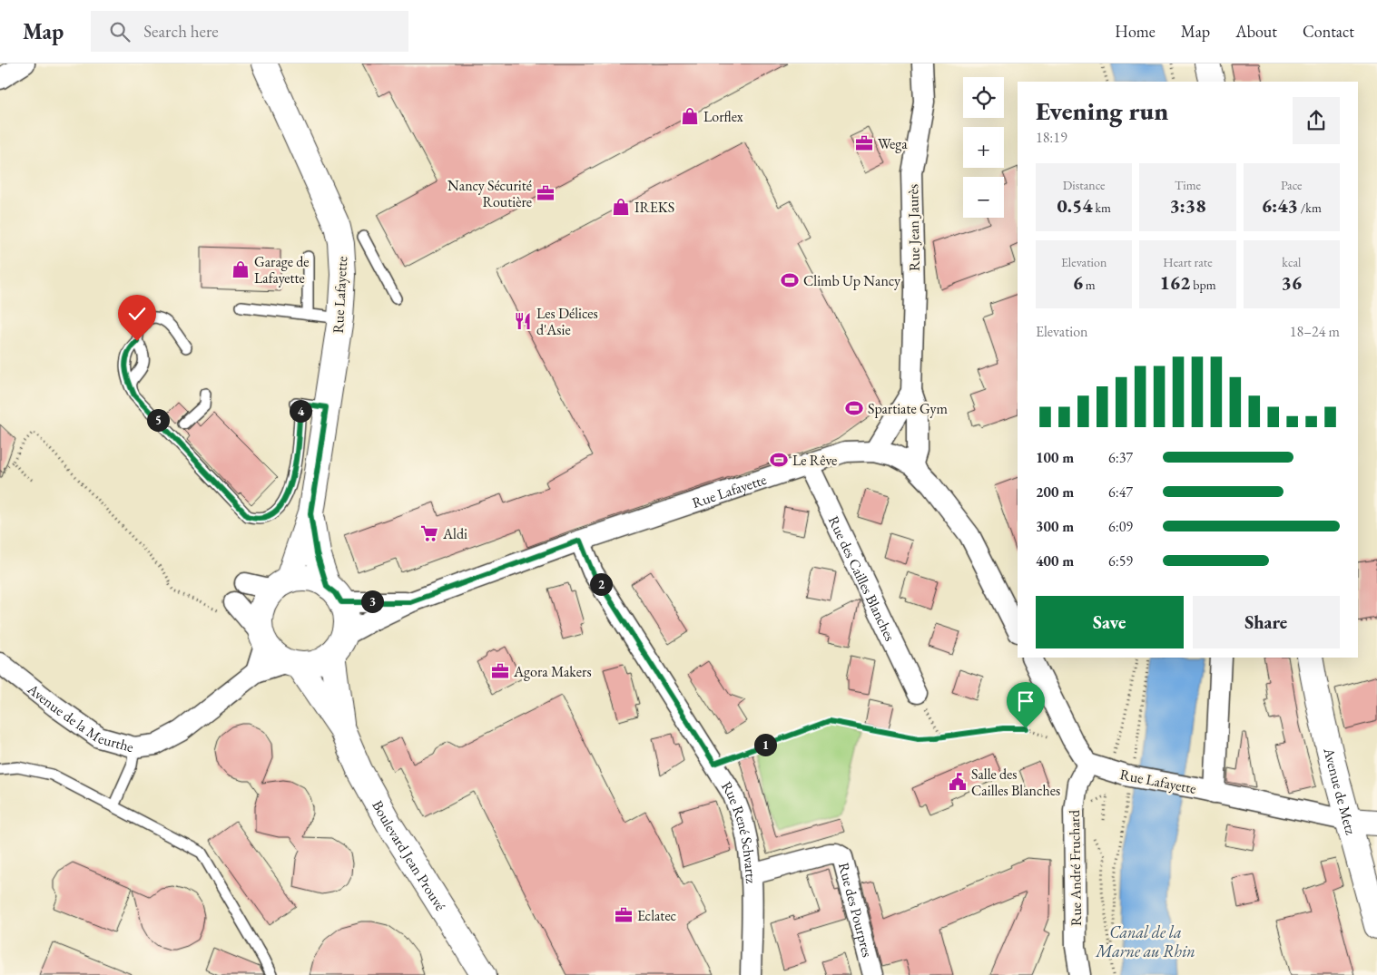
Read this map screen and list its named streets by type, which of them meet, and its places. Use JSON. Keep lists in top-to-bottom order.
{
  "streets": {
    "street": [
      "Rue Jean Jaurès",
      "Rue Lafayette",
      "Rue des Cailles Blanches",
      "Avenue de la Meurthe",
      "Avenue de Metz",
      "Rue René Schvartz",
      "Boulevard Jean Prouvé",
      "Rue André Fruchard",
      "Rue des Pourpres"
    ]
  },
  "crossings": [
    ["Rue Jean Jaurès", "Rue Lafayette"],
    ["Rue Lafayette", "Rue des Cailles Blanches"],
    ["Rue Lafayette", "Avenue de la Meurthe"],
    ["Rue Lafayette", "Avenue de Metz"],
    ["Rue Lafayette", "Rue René Schvartz"],
    ["Rue Lafayette", "Boulevard Jean Prouvé"],
    ["Rue Lafayette", "Rue André Fruchard"],
    ["Avenue de la Meurthe", "Boulevard Jean Prouvé"],
    ["Rue René Schvartz", "Rue des Pourpres"]
  ],
  "water": ["Canal de la Marne au Rhin"],
  "places": {
    "shop": ["Lorflex", "IREKS", "Garage de Lafayette"],
    "office": [
      "Wega",
      "Nancy Sécurité Routière",
      "Agora Makers",
      "Eclatec"
    ],
    "sports": ["Climb Up Nancy", "Spartiate Gym", "Le Rêve"],
    "restaurant": ["Les Délices d'Asie"],
    "supermarket": ["Aldi"],
    "public building": ["Salle des Cailles Blanches"]
  },
  "page": {
    "header": "Map",
    "search": "Search here",
    "nav": [
      "Home",
      "Map",
      "About",
      "Contact"
    ],
    "map_buttons": ["+", "−"],
    "heading": ["Evening run", "18:19"],
    "stats": [
      ["Distance", "0.54 km"],
      ["Time", "3:38"],
      ["Pace", "6:43 /km"],
      ["Elevation", "6 m"],
      ["Heart rate", "162 bpm"],
      ["kcal", "36"]
    ],
    "chart": ["Elevation", "18–24 m"],
    "pins": [
      "4",
      "5",
      "2",
      "3",
      "1"
    ],
    "list": [
      {
        "name": "100 m",
        "note": "6:37"
      },
      {
        "name": "200 m",
        "note": "6:47"
      },
      {
        "name": "300 m",
        "note": "6:09"
      },
      {
        "name": "400 m",
        "note": "6:59"
      }
    ],
    "buttons": ["Save", "Share"]
  }
}
